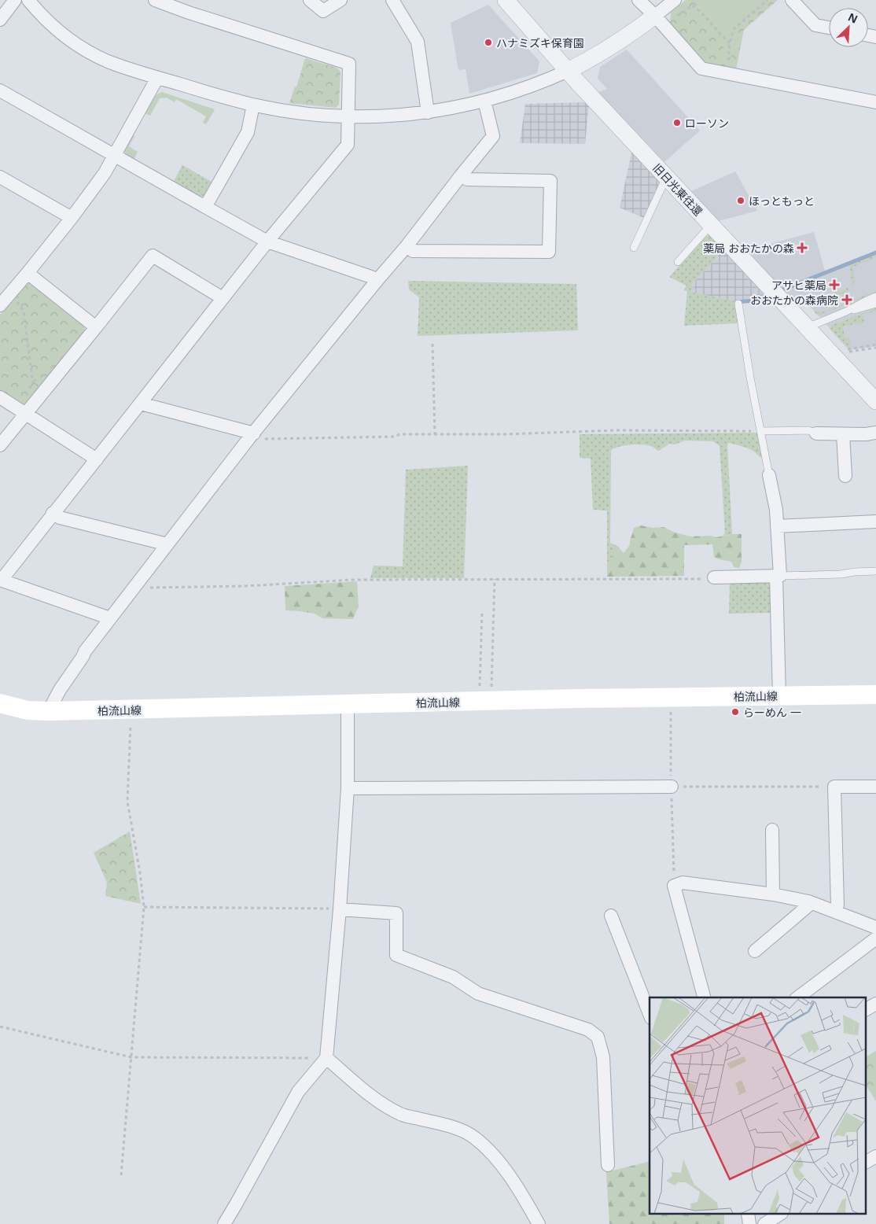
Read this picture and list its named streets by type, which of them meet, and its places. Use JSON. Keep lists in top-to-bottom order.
{
  "streets": {
    "main road": ["柏流山線"],
    "street": ["旧日光東往還"]
  },
  "places": {
    "other": [
      "ハナミズキ保育園",
      "ローソン",
      "ほっともっと",
      "らーめん 一"
    ],
    "health": ["薬局 おおたかの森", "アサヒ薬局", "おおたかの森病院"]
  },
  "north": "top right"
}
